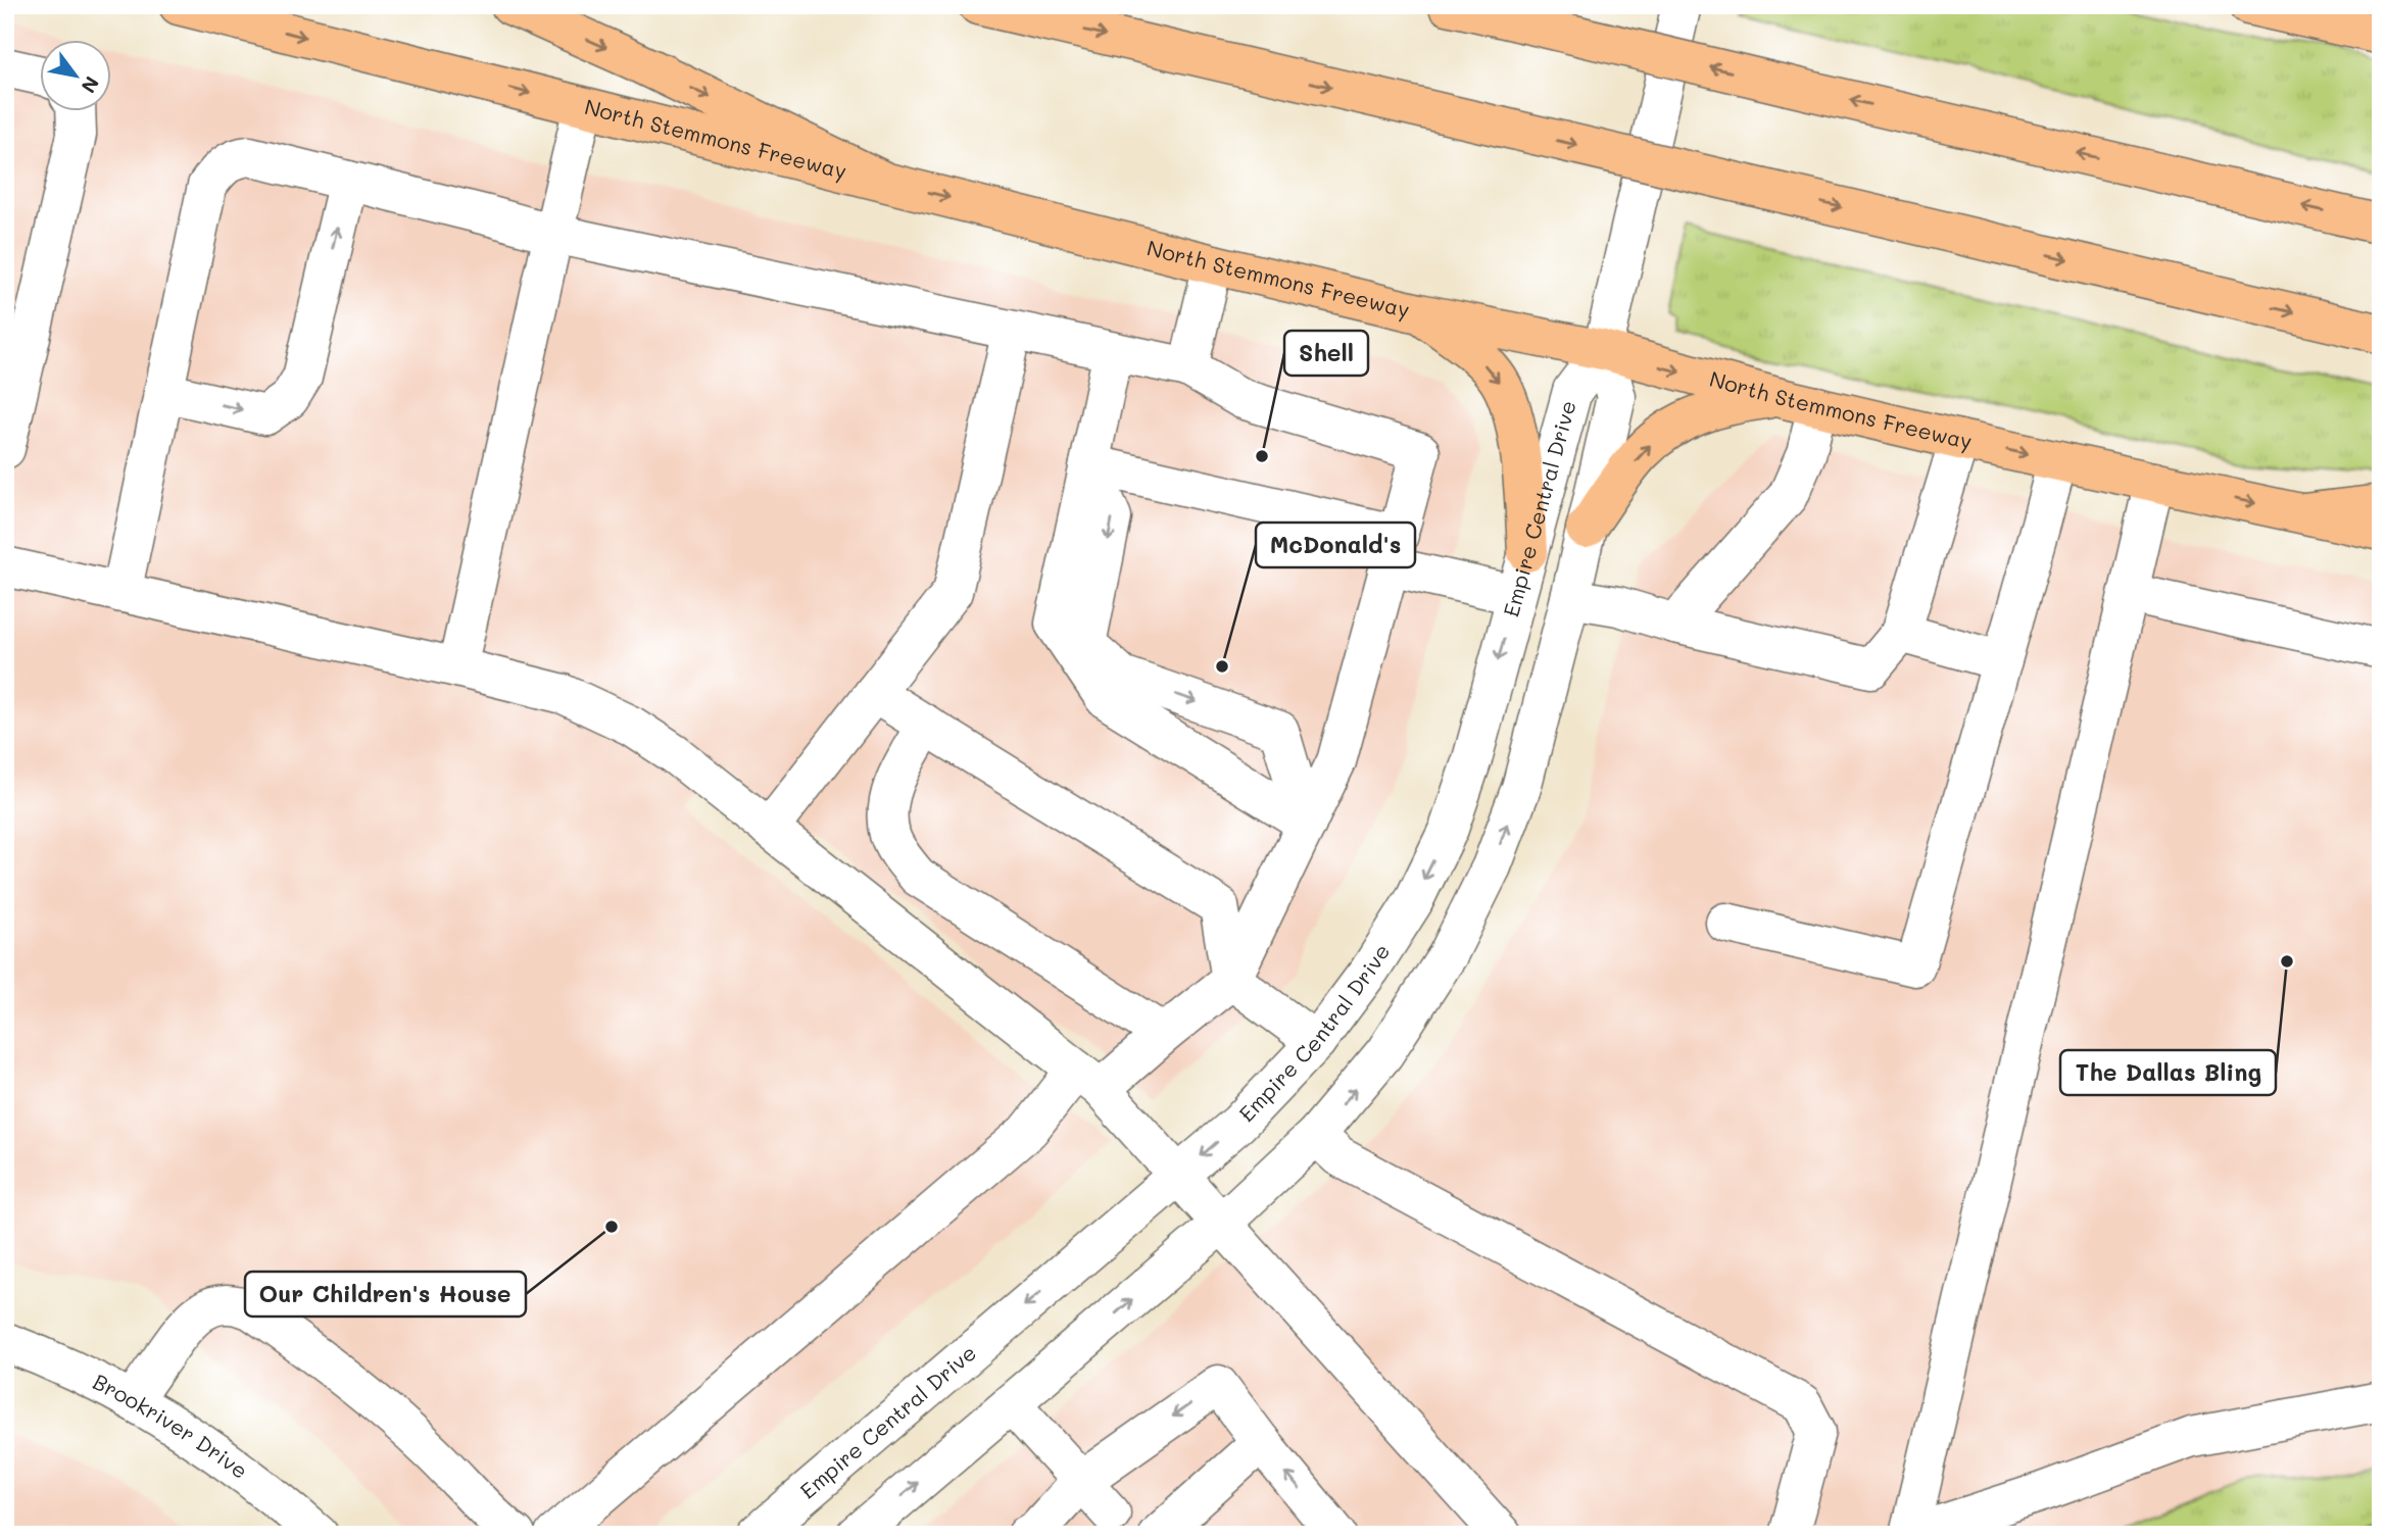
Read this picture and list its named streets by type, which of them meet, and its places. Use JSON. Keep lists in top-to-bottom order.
{
  "streets": {
    "main road": ["North Stemmons Freeway"],
    "street": ["Empire Central Drive", "Brookriver Drive"]
  },
  "crossings": [
    ["North Stemmons Freeway", "Empire Central Drive"]
  ],
  "places": [
    "Shell",
    "McDonald's",
    "The Dallas Bling",
    "Our Children's House"
  ],
  "north": "bottom right"
}
